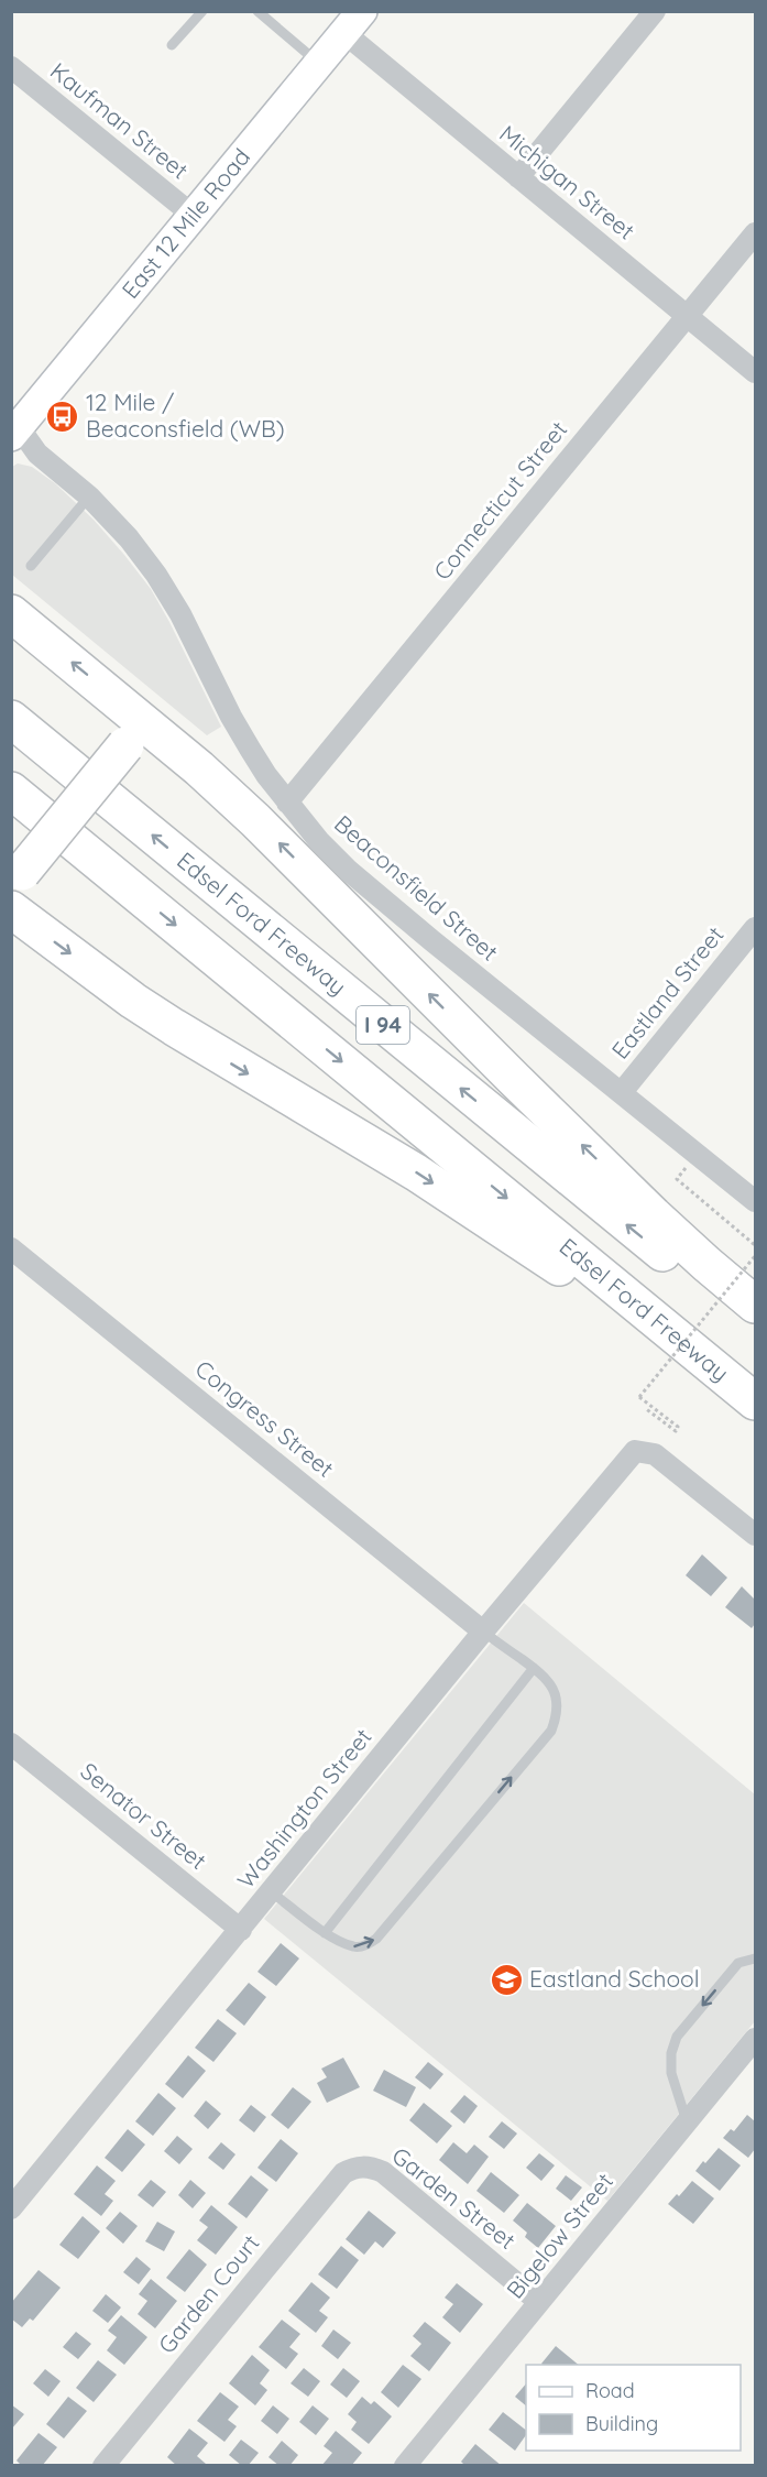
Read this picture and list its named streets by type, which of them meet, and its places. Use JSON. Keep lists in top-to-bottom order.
{
  "streets": {
    "highway": ["Edsel Ford Freeway", "I 94"],
    "main road": ["East 12 Mile Road"],
    "street": [
      "Kaufman Street",
      "Michigan Street",
      "Connecticut Street",
      "Beaconsfield Street",
      "Eastland Street",
      "Congress Street",
      "Washington Street",
      "Senator Street",
      "Garden Street",
      "Bigelow Street",
      "Garden Court"
    ]
  },
  "crossings": [
    ["Kaufman Street", "East 12 Mile Road"],
    ["Michigan Street", "East 12 Mile Road"],
    ["Michigan Street", "Connecticut Street"],
    ["East 12 Mile Road", "Beaconsfield Street"],
    ["Connecticut Street", "Beaconsfield Street"],
    ["Beaconsfield Street", "Eastland Street"],
    ["Congress Street", "Washington Street"],
    ["Washington Street", "Senator Street"],
    ["Garden Street", "Bigelow Street"],
    ["Garden Street", "Garden Court"]
  ],
  "places": {
    "bus stop": ["12 Mile / Beaconsfield (WB)"],
    "school or university": ["Eastland School"]
  },
  "legend": ["Road", "Building"]
}
